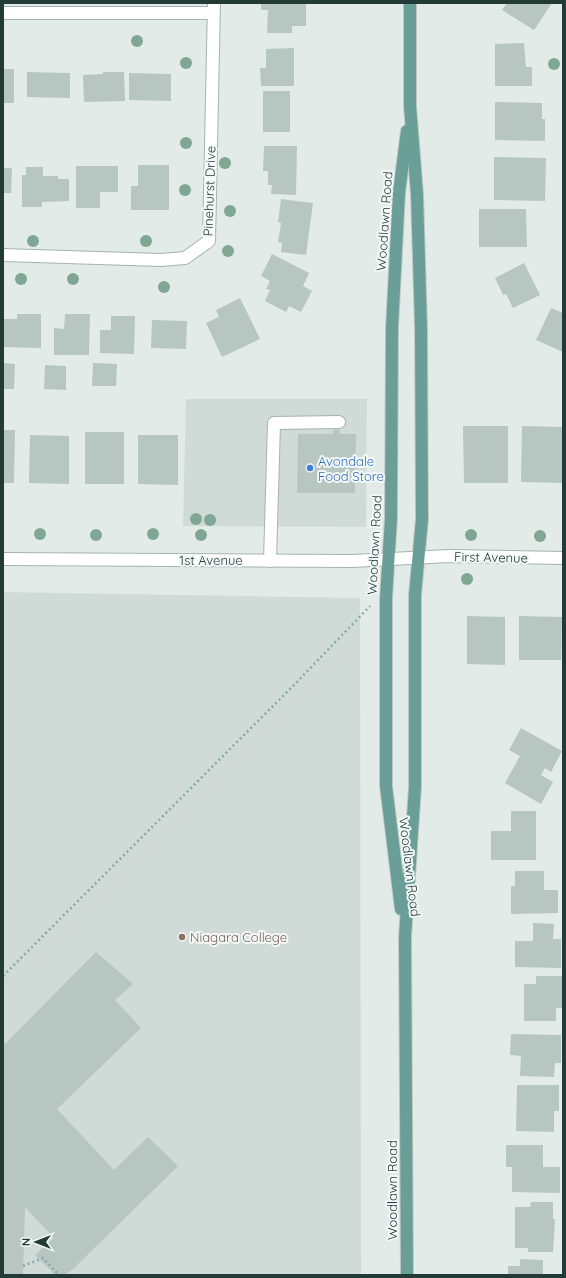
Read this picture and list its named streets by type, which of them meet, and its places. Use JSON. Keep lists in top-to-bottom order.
{
  "streets": {
    "main road": ["Woodlawn Road"],
    "street": ["Pinehurst Drive", "First Avenue", "1st Avenue"]
  },
  "crossings": [
    ["Woodlawn Road", "First Avenue"],
    ["Woodlawn Road", "1st Avenue"],
    ["First Avenue", "1st Avenue"]
  ],
  "places": ["Avondale Food Store", "Niagara College"],
  "north": "left"
}
